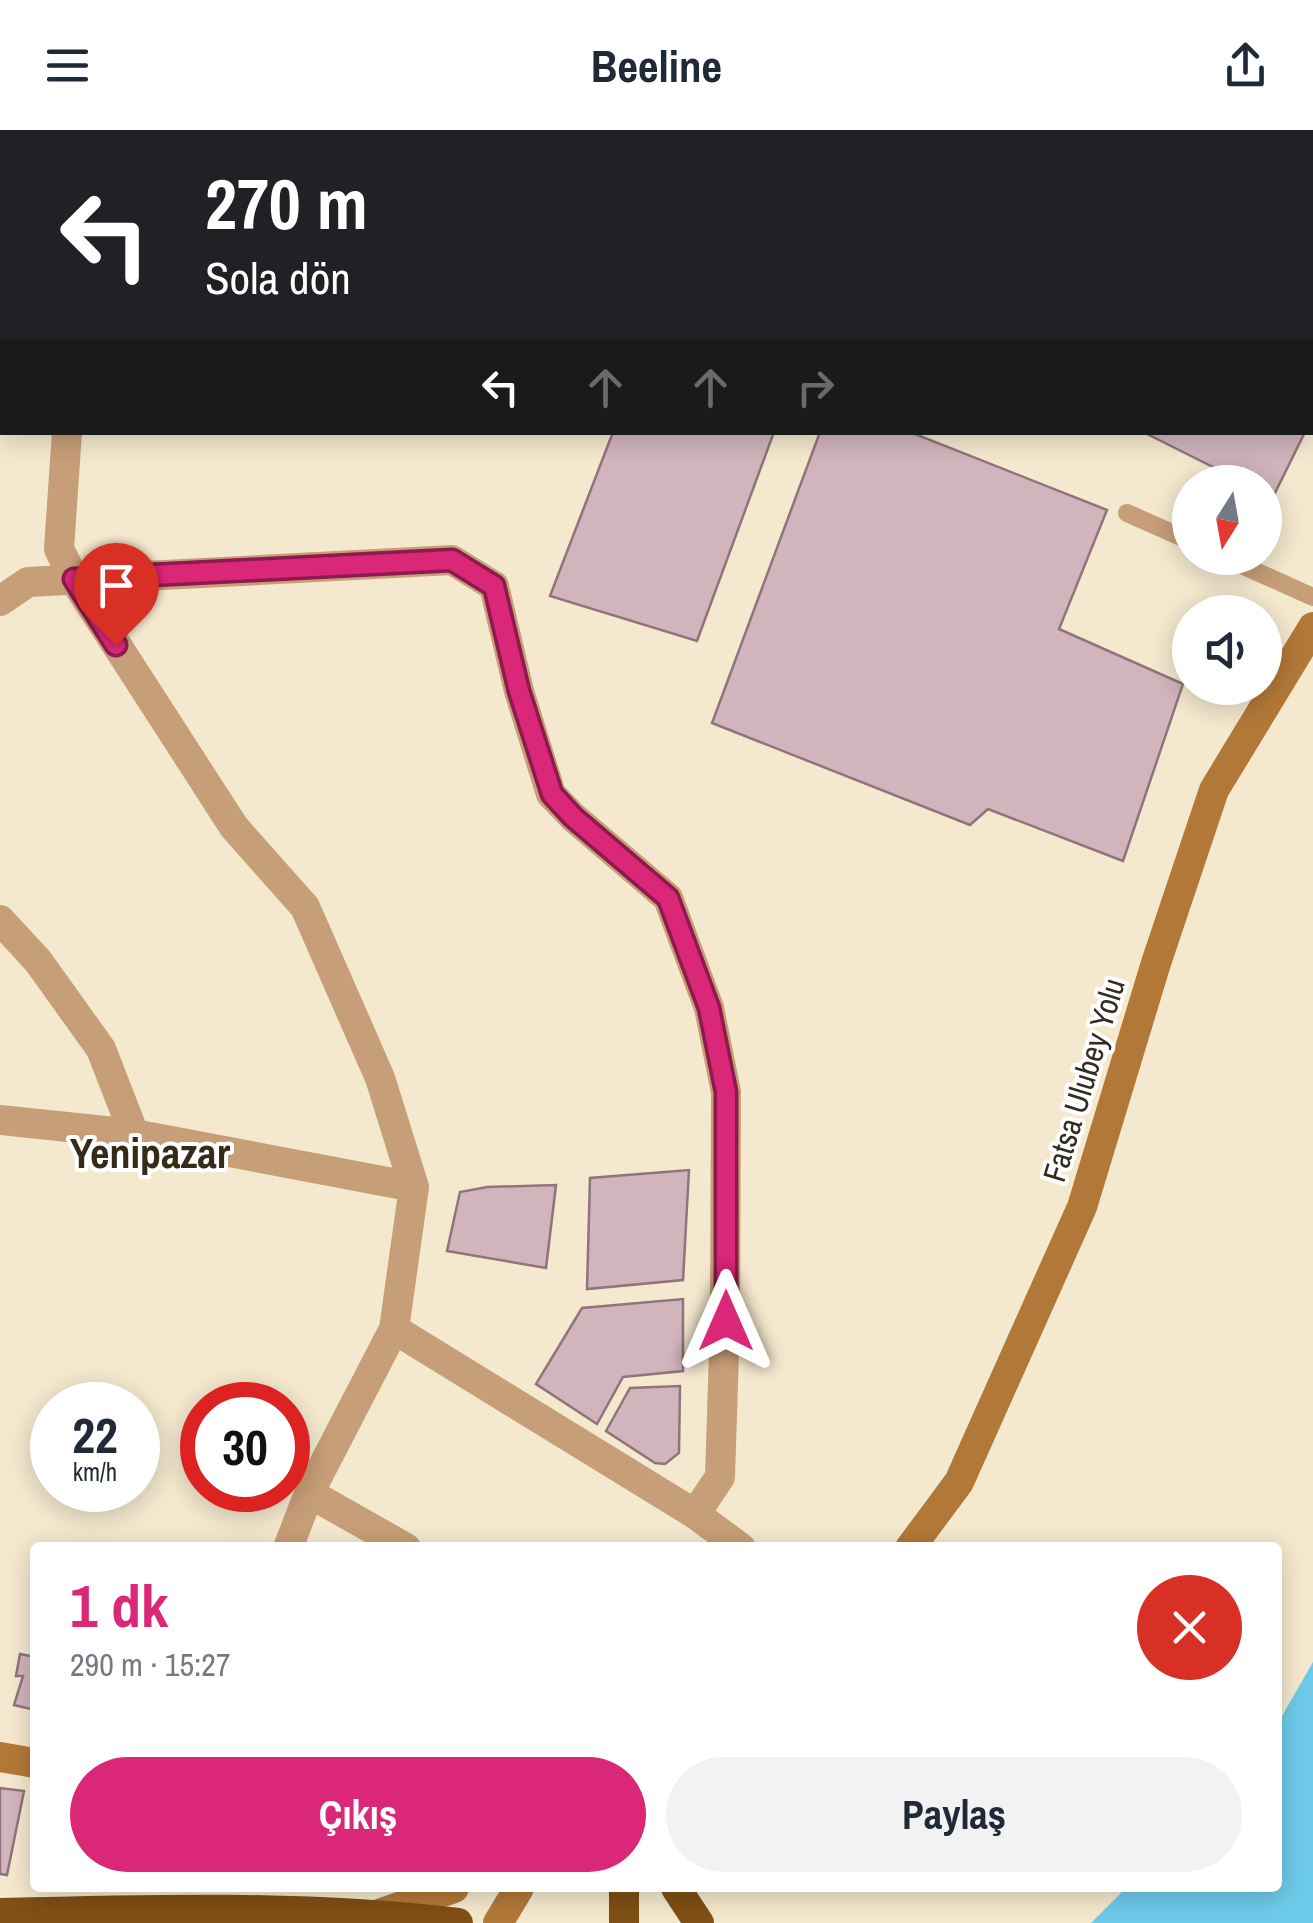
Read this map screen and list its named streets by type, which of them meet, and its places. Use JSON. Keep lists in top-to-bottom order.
{
  "streets": {
    "main road": ["Fatsa Ulubey Yolu"]
  },
  "districts": ["Yenipazar"],
  "north": "bottom",
  "page": {
    "header": "Beeline",
    "turn": ["270 m", "Sola dön"],
    "speed": "22 km/h",
    "limit": "30",
    "heading": ["1 dk", "290 m · 15:27"],
    "buttons": ["Çıkış", "Paylaş"]
  }
}
